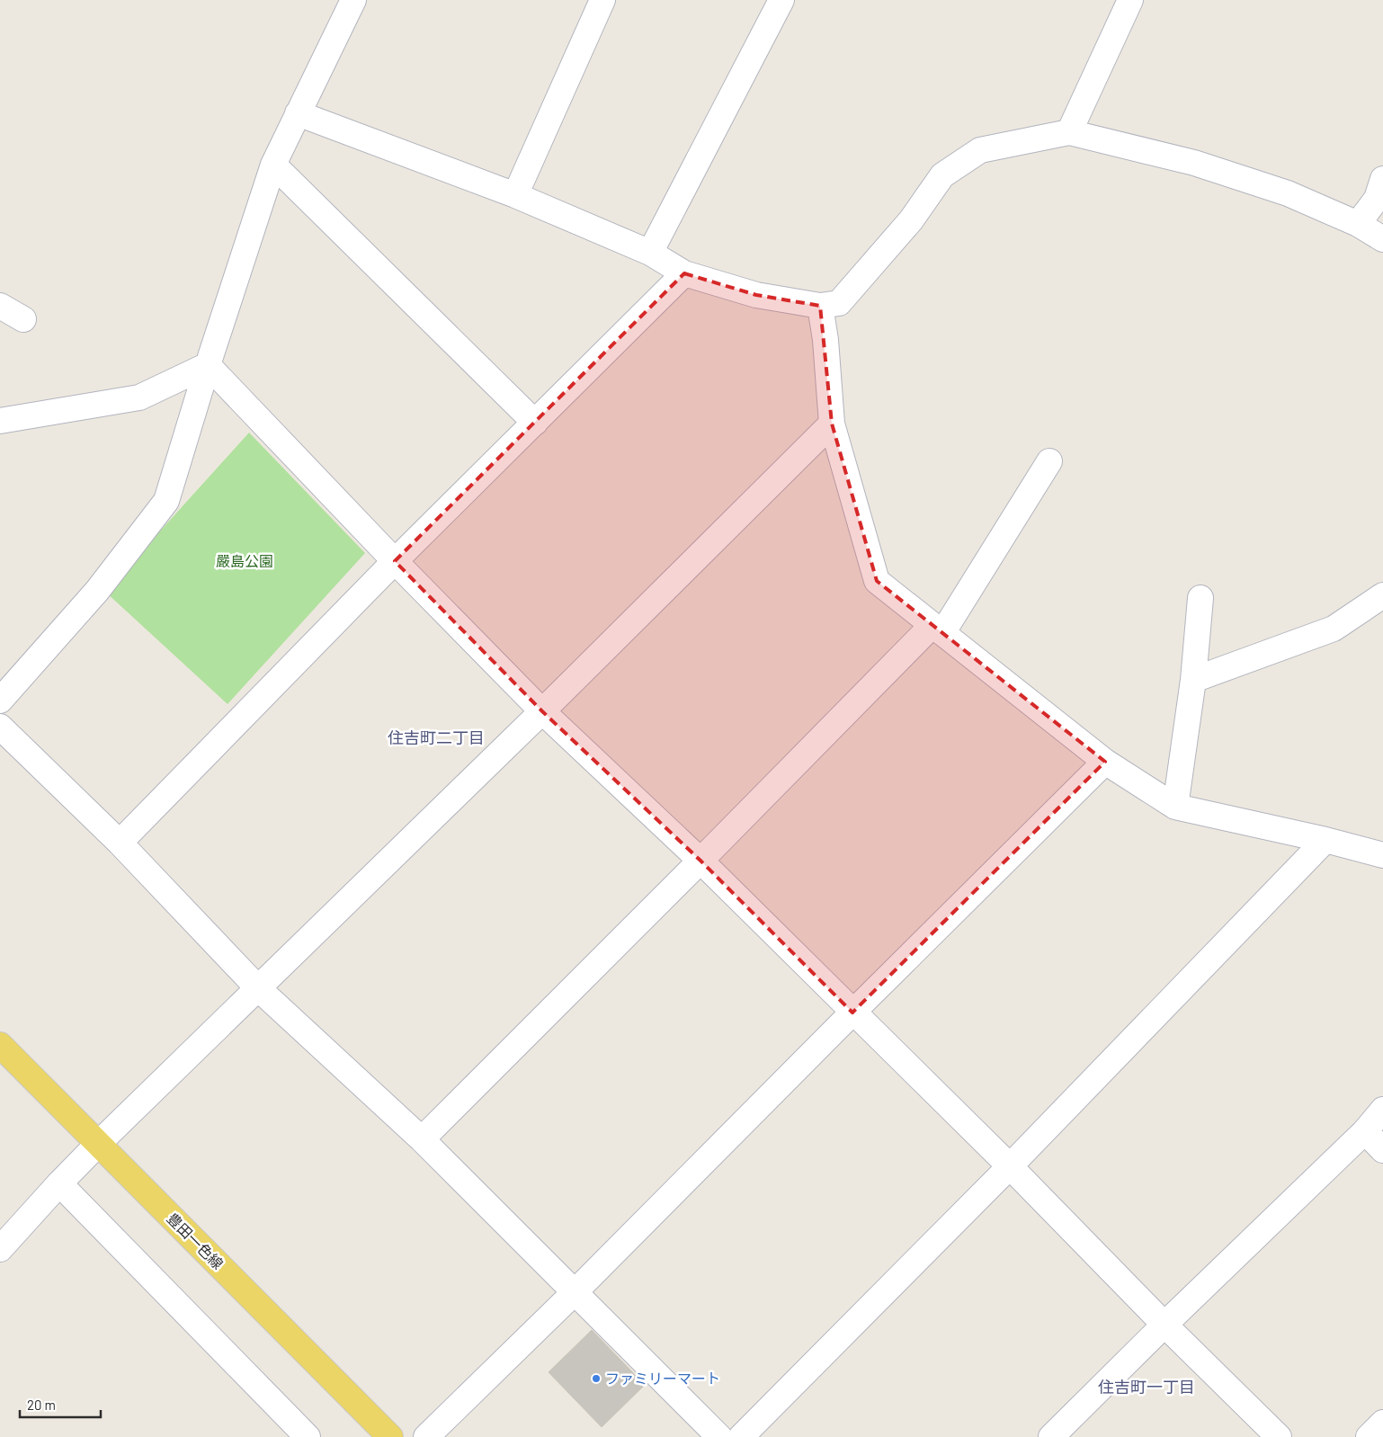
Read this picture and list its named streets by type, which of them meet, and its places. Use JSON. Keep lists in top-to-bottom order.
{
  "streets": {
    "main road": ["豊田一色線"]
  },
  "districts": ["住吉町二丁目", "住吉町一丁目"],
  "parks": ["嚴島公園"],
  "places": ["ファミリーマート"],
  "scale_bar": "20 m"
}
